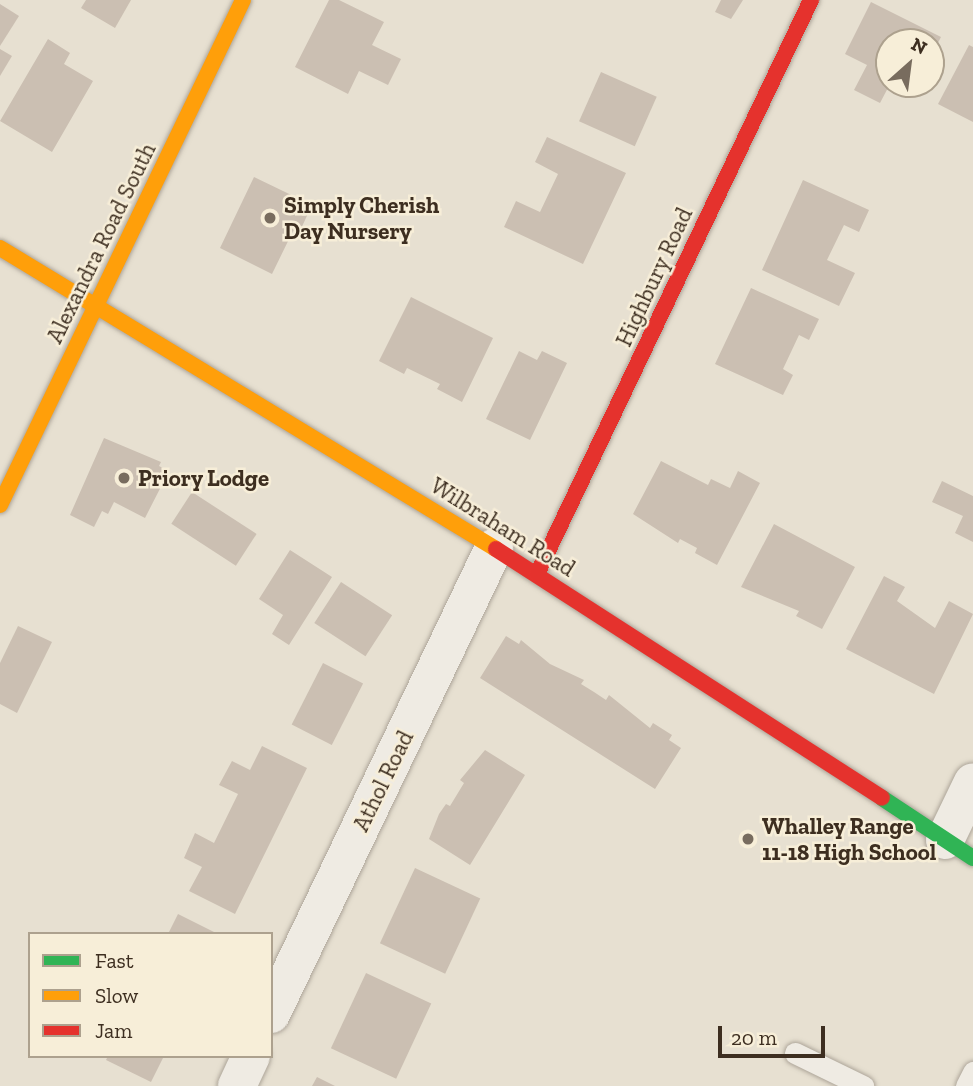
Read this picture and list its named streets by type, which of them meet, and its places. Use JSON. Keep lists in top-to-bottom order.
{
  "streets": {
    "main road": ["Alexandra Road South", "Highbury Road", "Wilbraham Road"],
    "street": ["Athol Road"]
  },
  "crossings": [
    ["Alexandra Road South", "Wilbraham Road"],
    ["Highbury Road", "Wilbraham Road"],
    ["Wilbraham Road", "Athol Road"]
  ],
  "places": ["Simply Cherish Day Nursery", "Priory Lodge", "Whalley Range 11-18 High School"],
  "legend": ["Fast", "Slow", "Jam"],
  "scale_bar": "20 m",
  "north": "top right"
}
